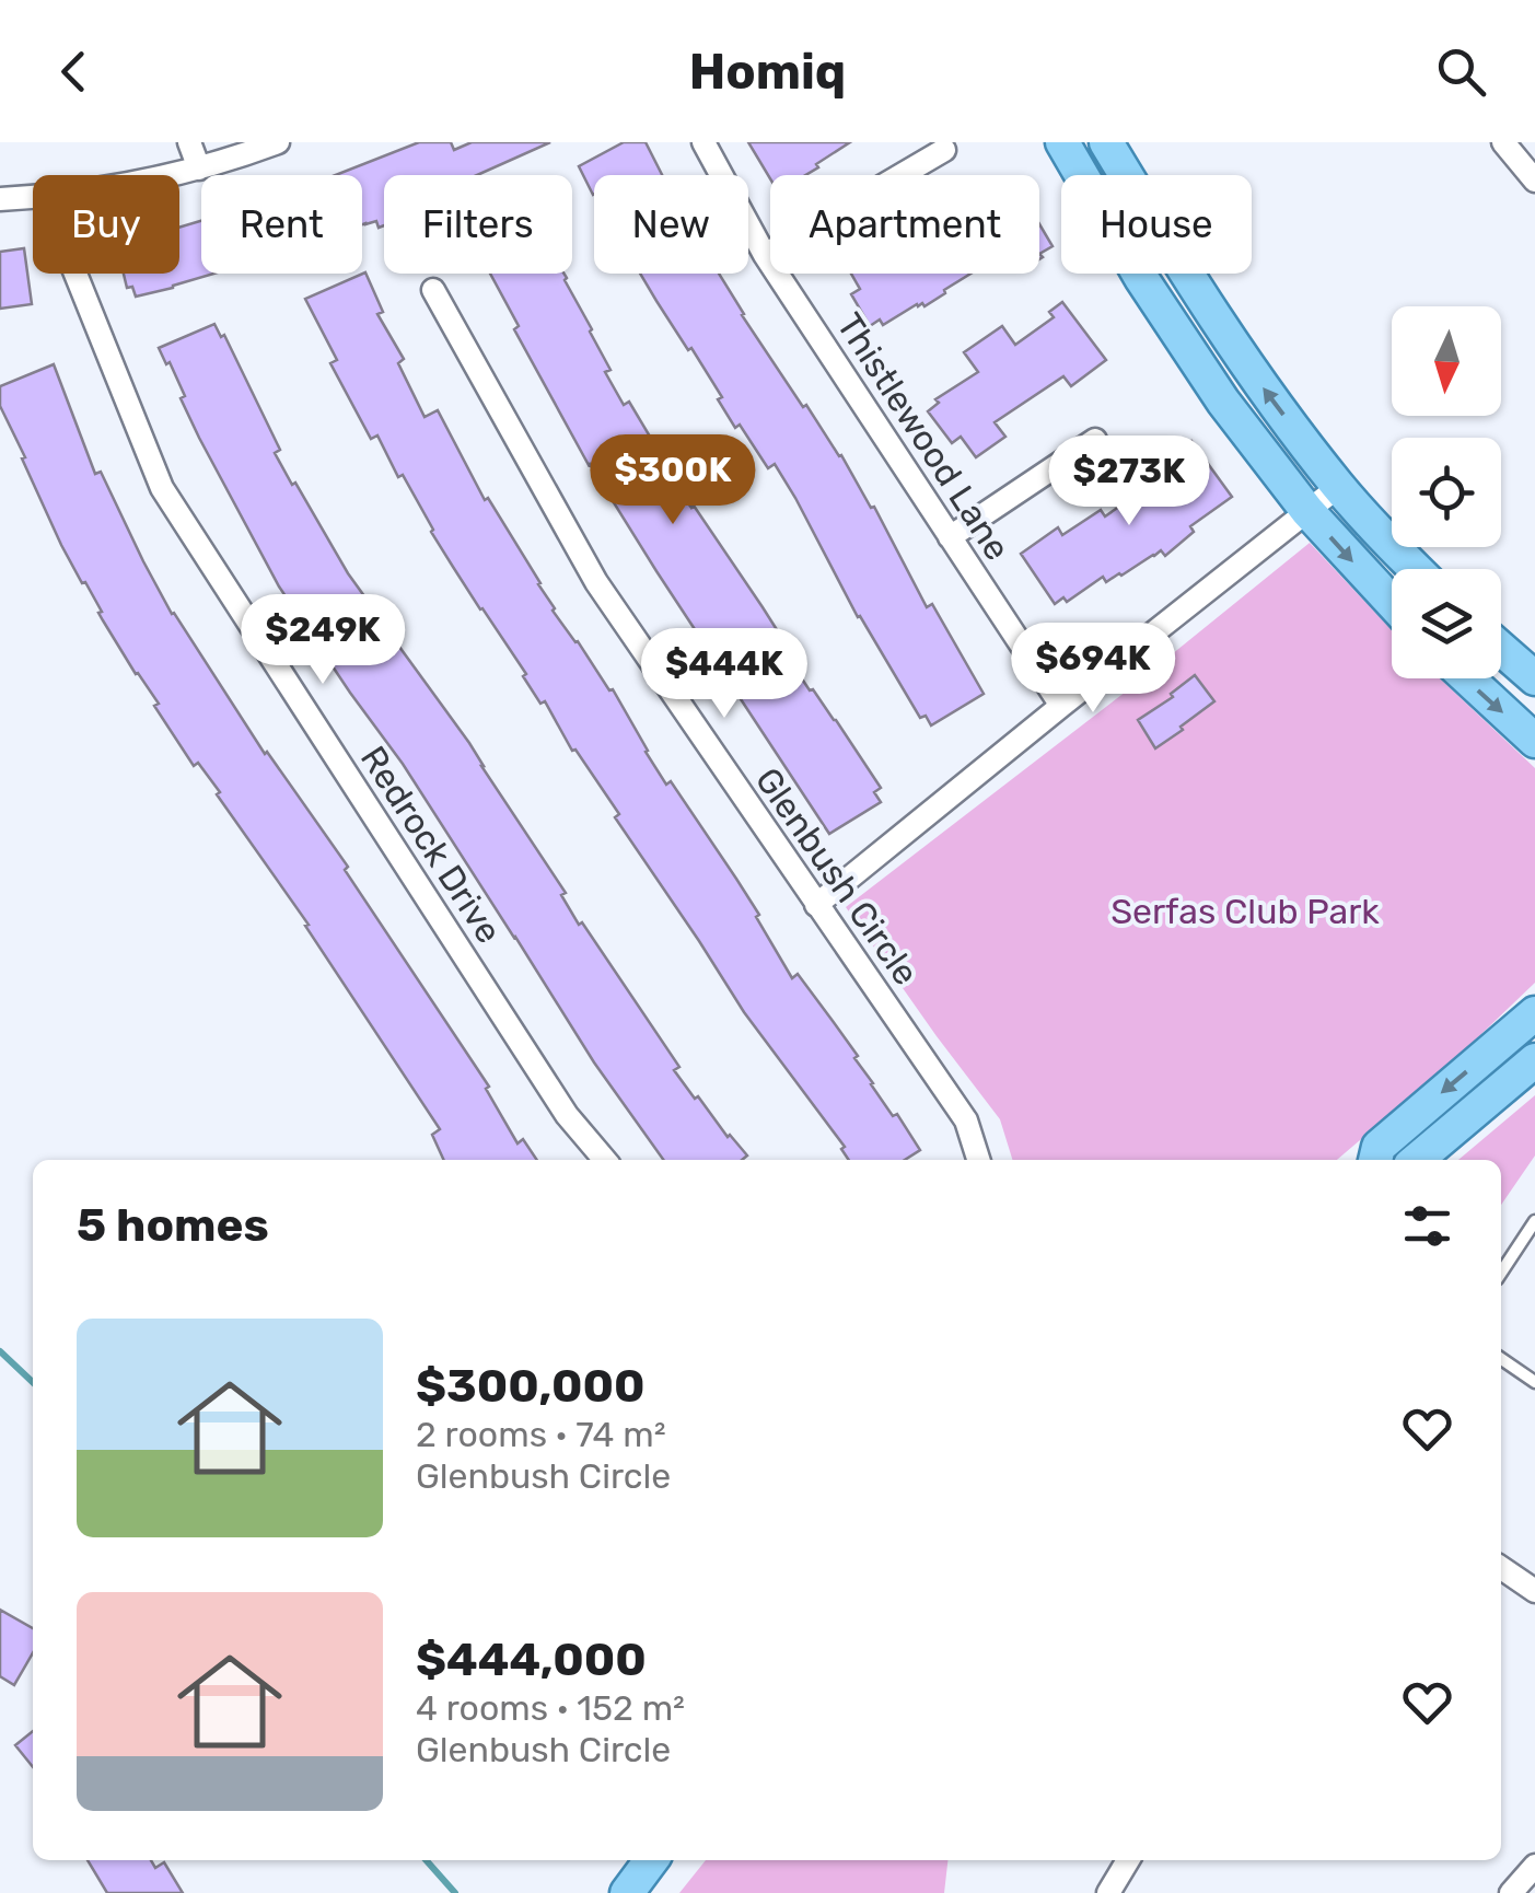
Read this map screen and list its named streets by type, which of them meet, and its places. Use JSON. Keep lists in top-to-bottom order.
{
  "streets": {
    "street": ["Thistlewood Lane", "Redrock Drive", "Glenbush Circle"]
  },
  "parks": ["Serfas Club Park"],
  "north": "bottom",
  "page": {
    "header": "Homiq",
    "chip": [
      "Buy",
      "Rent",
      "Filters",
      "New",
      "Apartment",
      "House"
    ],
    "price": [
      "$300K",
      "$273K",
      "$249K",
      "$694K",
      "$444K"
    ],
    "heading": "5 homes",
    "list": [
      {
        "name": "$300,000",
        "note": "2 rooms · 74 m² · Glenbush Circle"
      },
      {
        "name": "$444,000",
        "note": "4 rooms · 152 m² · Glenbush Circle"
      }
    ]
  }
}
